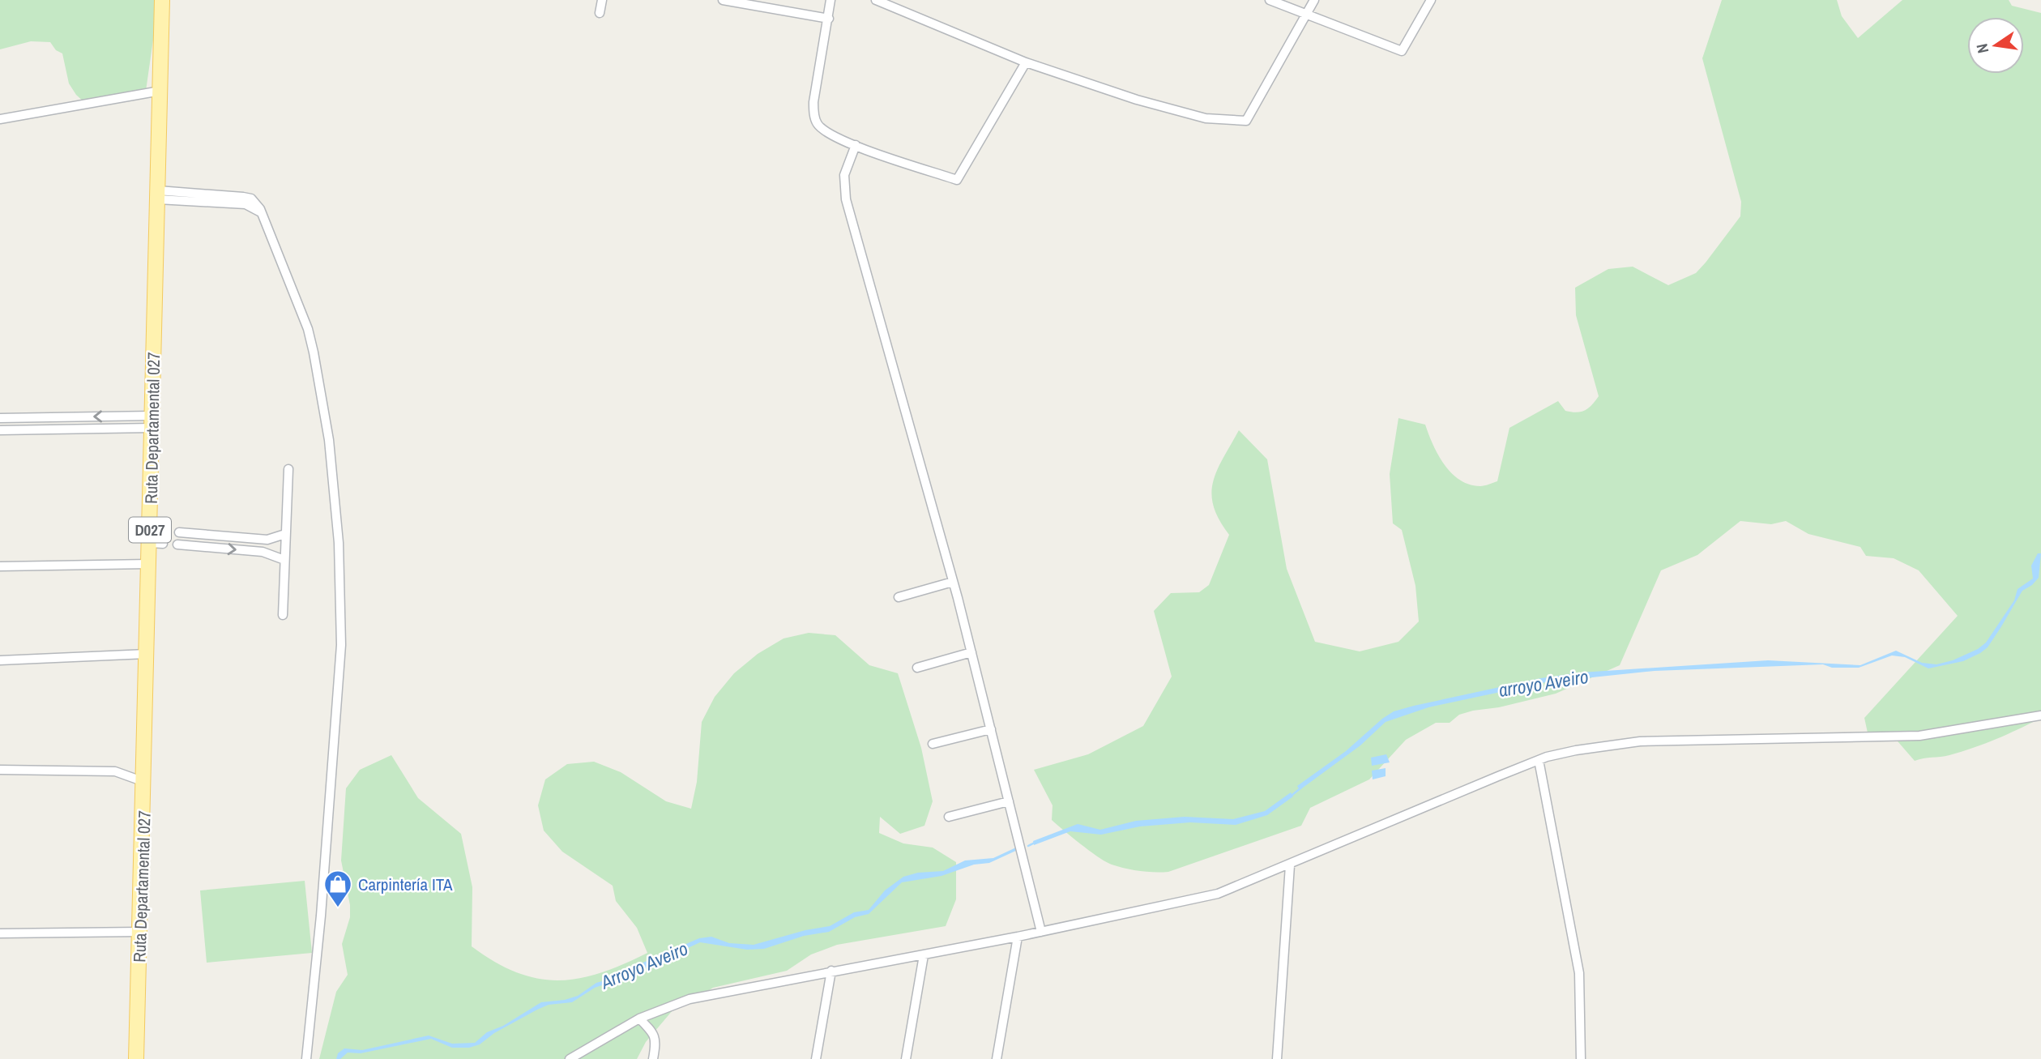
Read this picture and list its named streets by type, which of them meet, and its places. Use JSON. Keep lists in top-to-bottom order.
{
  "streets": {
    "main road": ["Ruta Departamental 027", "D027"]
  },
  "water": ["arroyo Aveiro", "Arroyo Aveiro"],
  "places": {
    "shop": ["Carpintería ITA"]
  },
  "north": "left"
}
